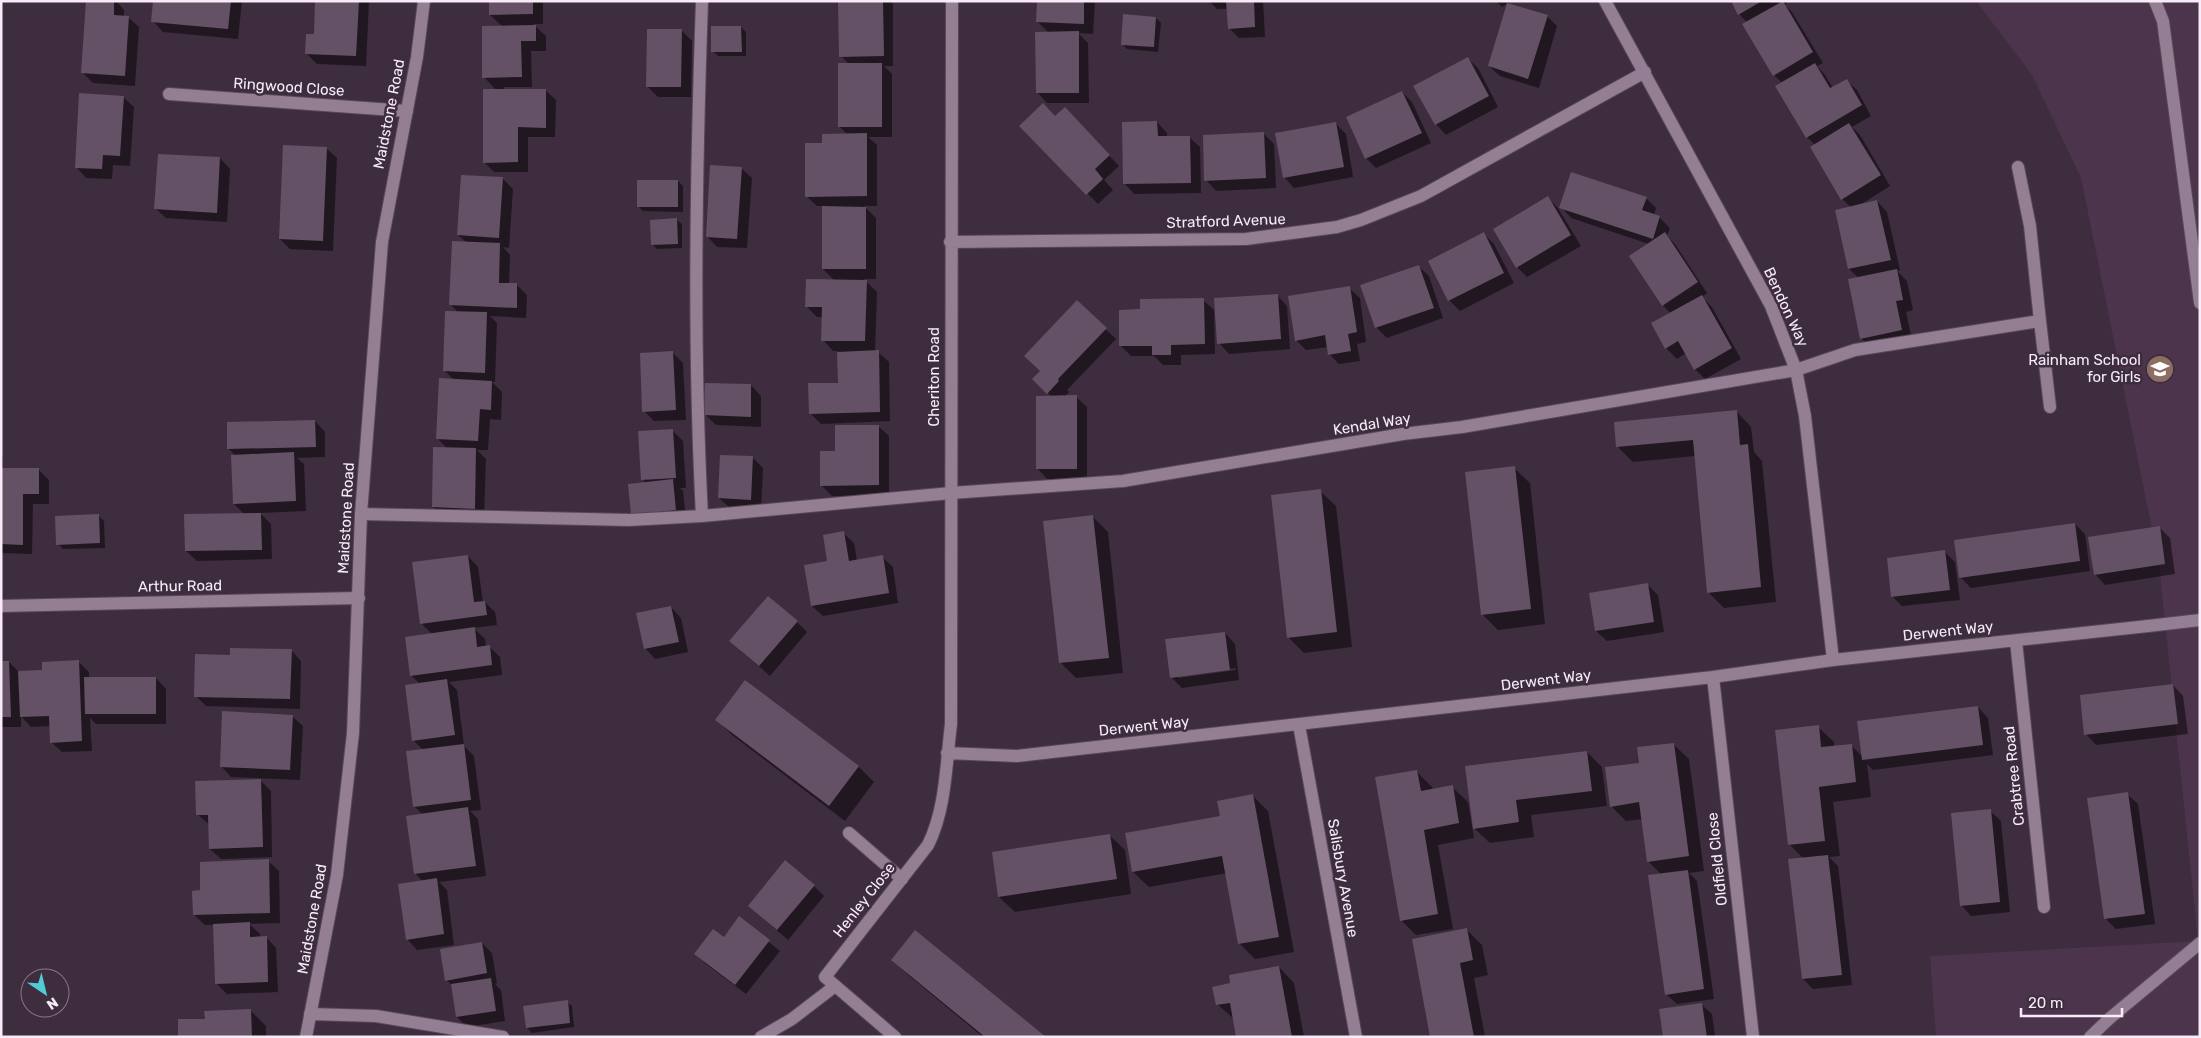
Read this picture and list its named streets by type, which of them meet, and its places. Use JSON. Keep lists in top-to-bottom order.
{
  "streets": {
    "street": [
      "Ringwood Close",
      "Maidstone Road",
      "Stratford Avenue",
      "Bendon Way",
      "Cheriton Road",
      "Kendal Way",
      "Arthur Road",
      "Derwent Way",
      "Crabtree Road",
      "Oldfield Close",
      "Salisbury Avenue",
      "Henley Close"
    ]
  },
  "crossings": [
    ["Ringwood Close", "Maidstone Road"],
    ["Maidstone Road", "Kendal Way"],
    ["Maidstone Road", "Arthur Road"],
    ["Stratford Avenue", "Bendon Way"],
    ["Stratford Avenue", "Cheriton Road"],
    ["Bendon Way", "Kendal Way"],
    ["Bendon Way", "Derwent Way"],
    ["Cheriton Road", "Kendal Way"],
    ["Cheriton Road", "Derwent Way"],
    ["Cheriton Road", "Henley Close"],
    ["Derwent Way", "Crabtree Road"],
    ["Derwent Way", "Oldfield Close"],
    ["Derwent Way", "Salisbury Avenue"],
    ["Derwent Way", "Henley Close"]
  ],
  "places": {
    "school or university": ["Rainham School for Girls"]
  },
  "scale_bar": "20 m",
  "north": "bottom right"
}
